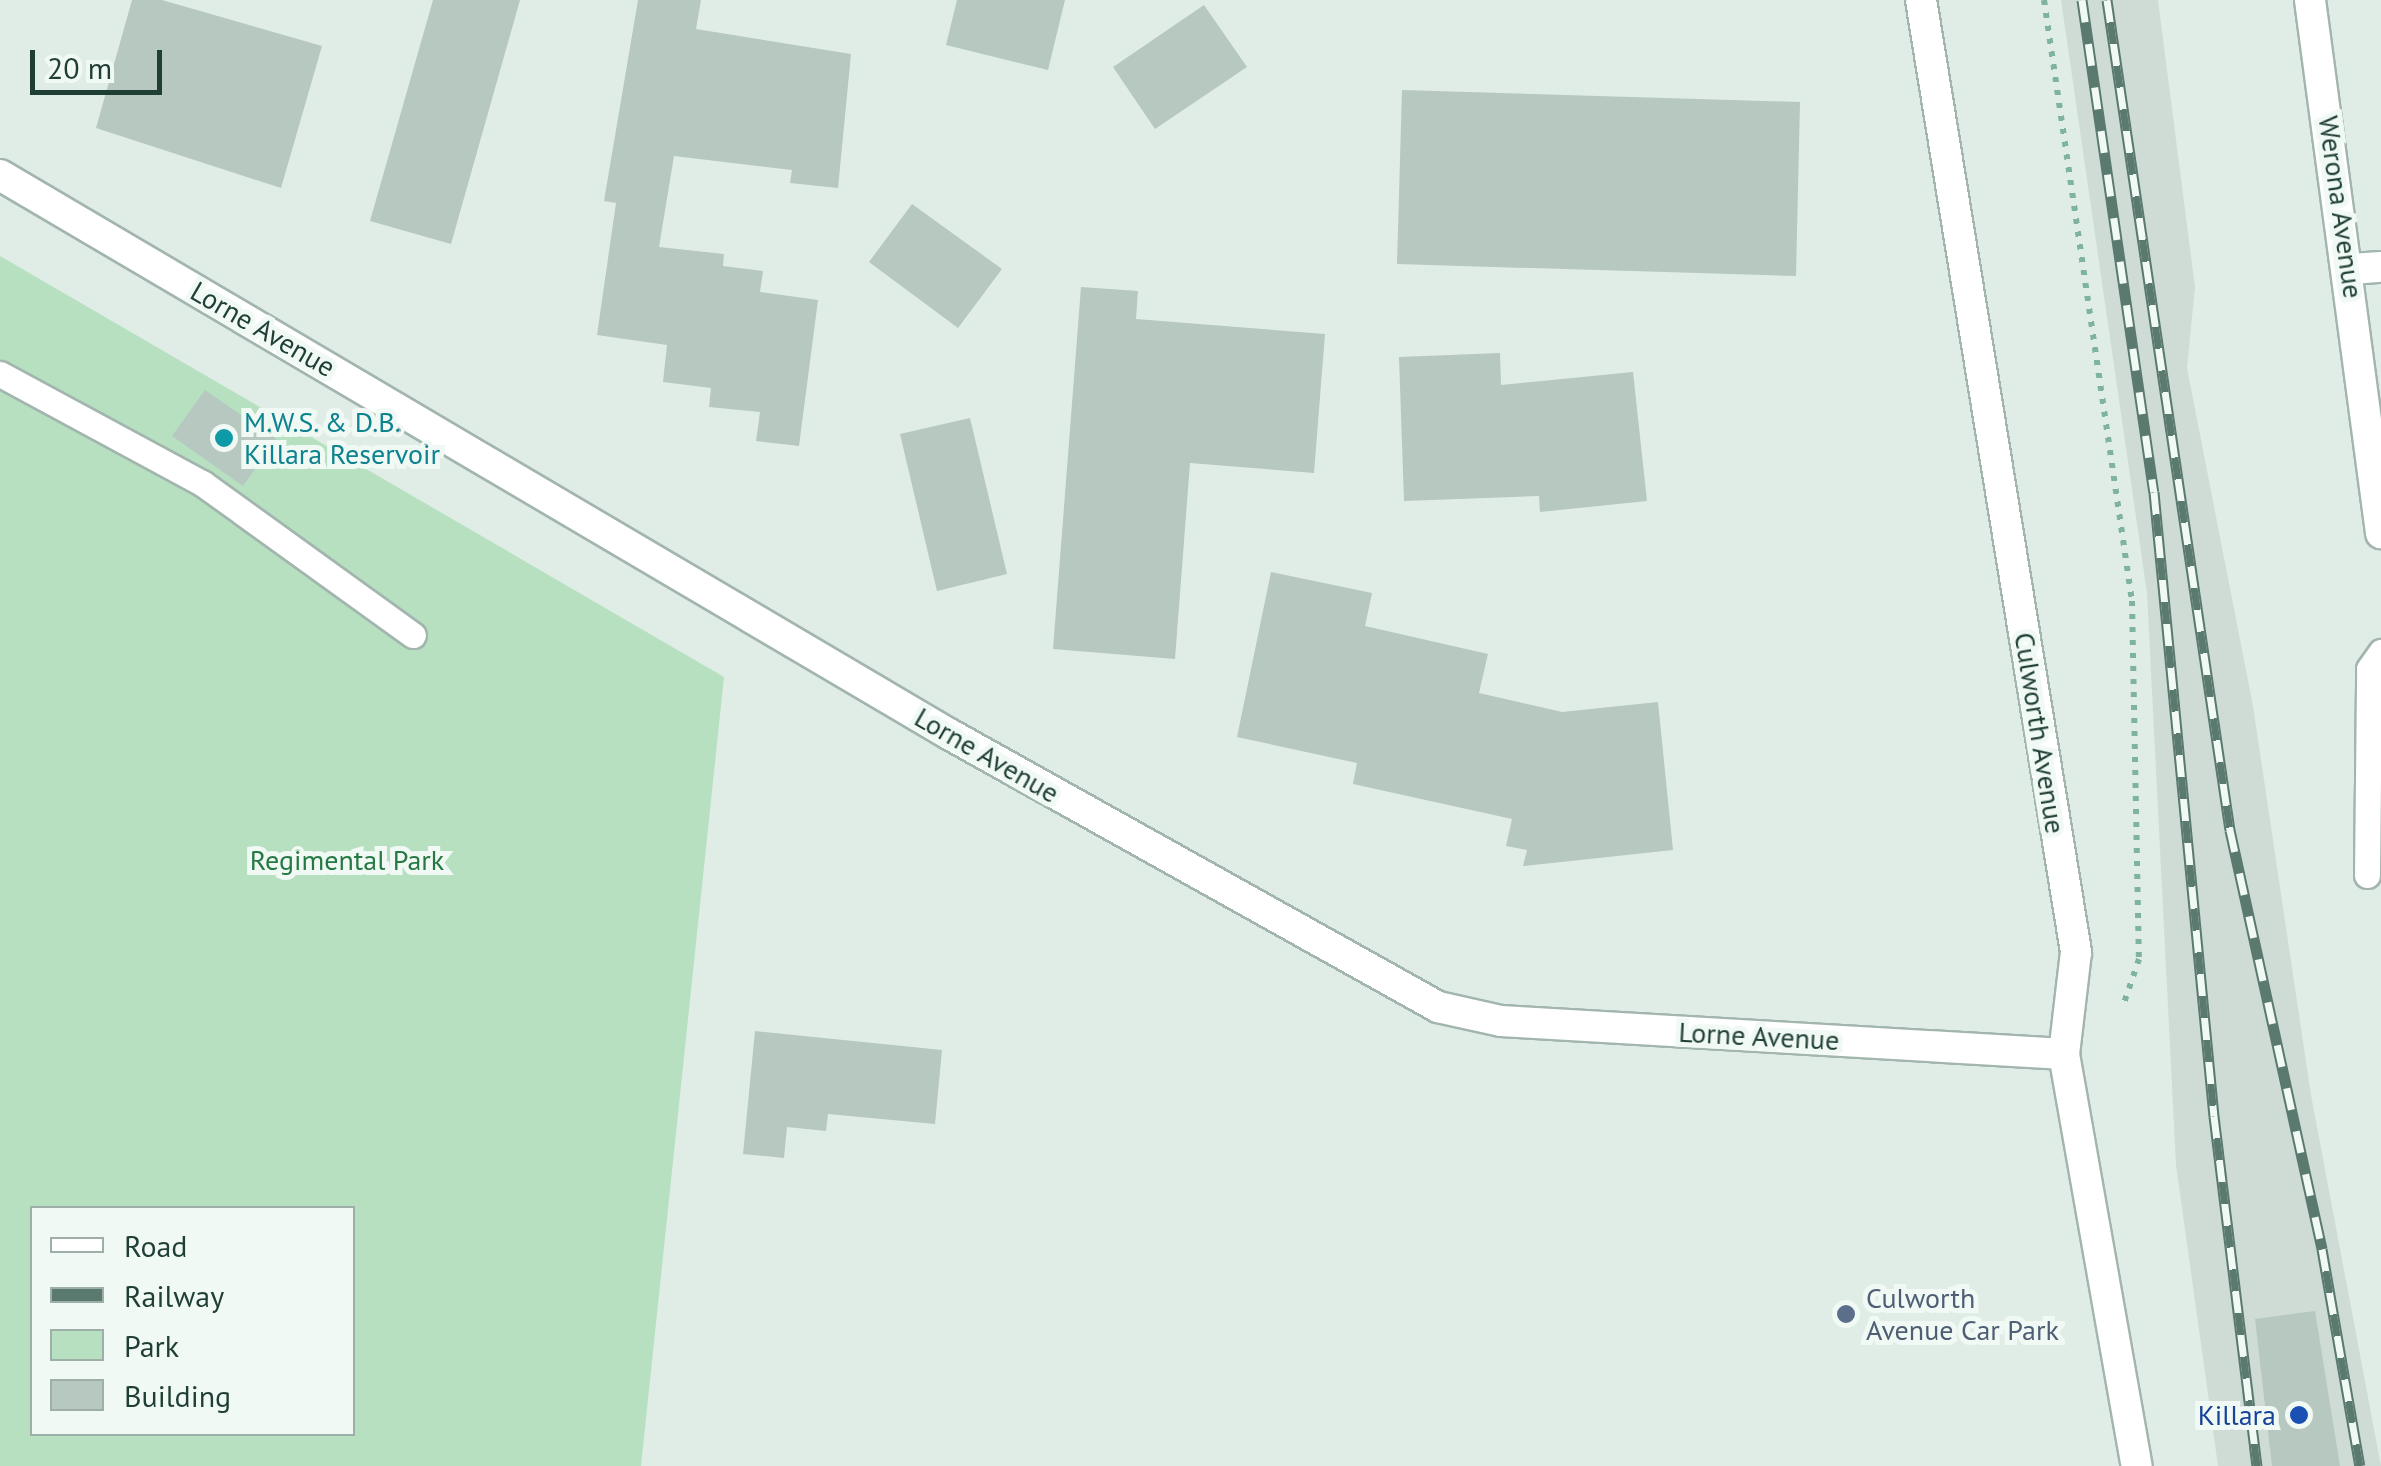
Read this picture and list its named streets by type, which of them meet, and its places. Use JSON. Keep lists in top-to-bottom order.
{
  "streets": {
    "street": ["Werona Avenue", "Lorne Avenue", "Culworth Avenue"]
  },
  "crossings": [
    ["Lorne Avenue", "Culworth Avenue"]
  ],
  "parks": ["Regimental Park"],
  "places": ["M.W.S. & D.B. Killara Reservoir", "Culworth Avenue Car Park", "Killara"],
  "legend": [
    "Road",
    "Railway",
    "Park",
    "Building"
  ],
  "scale_bar": "20 m"
}
